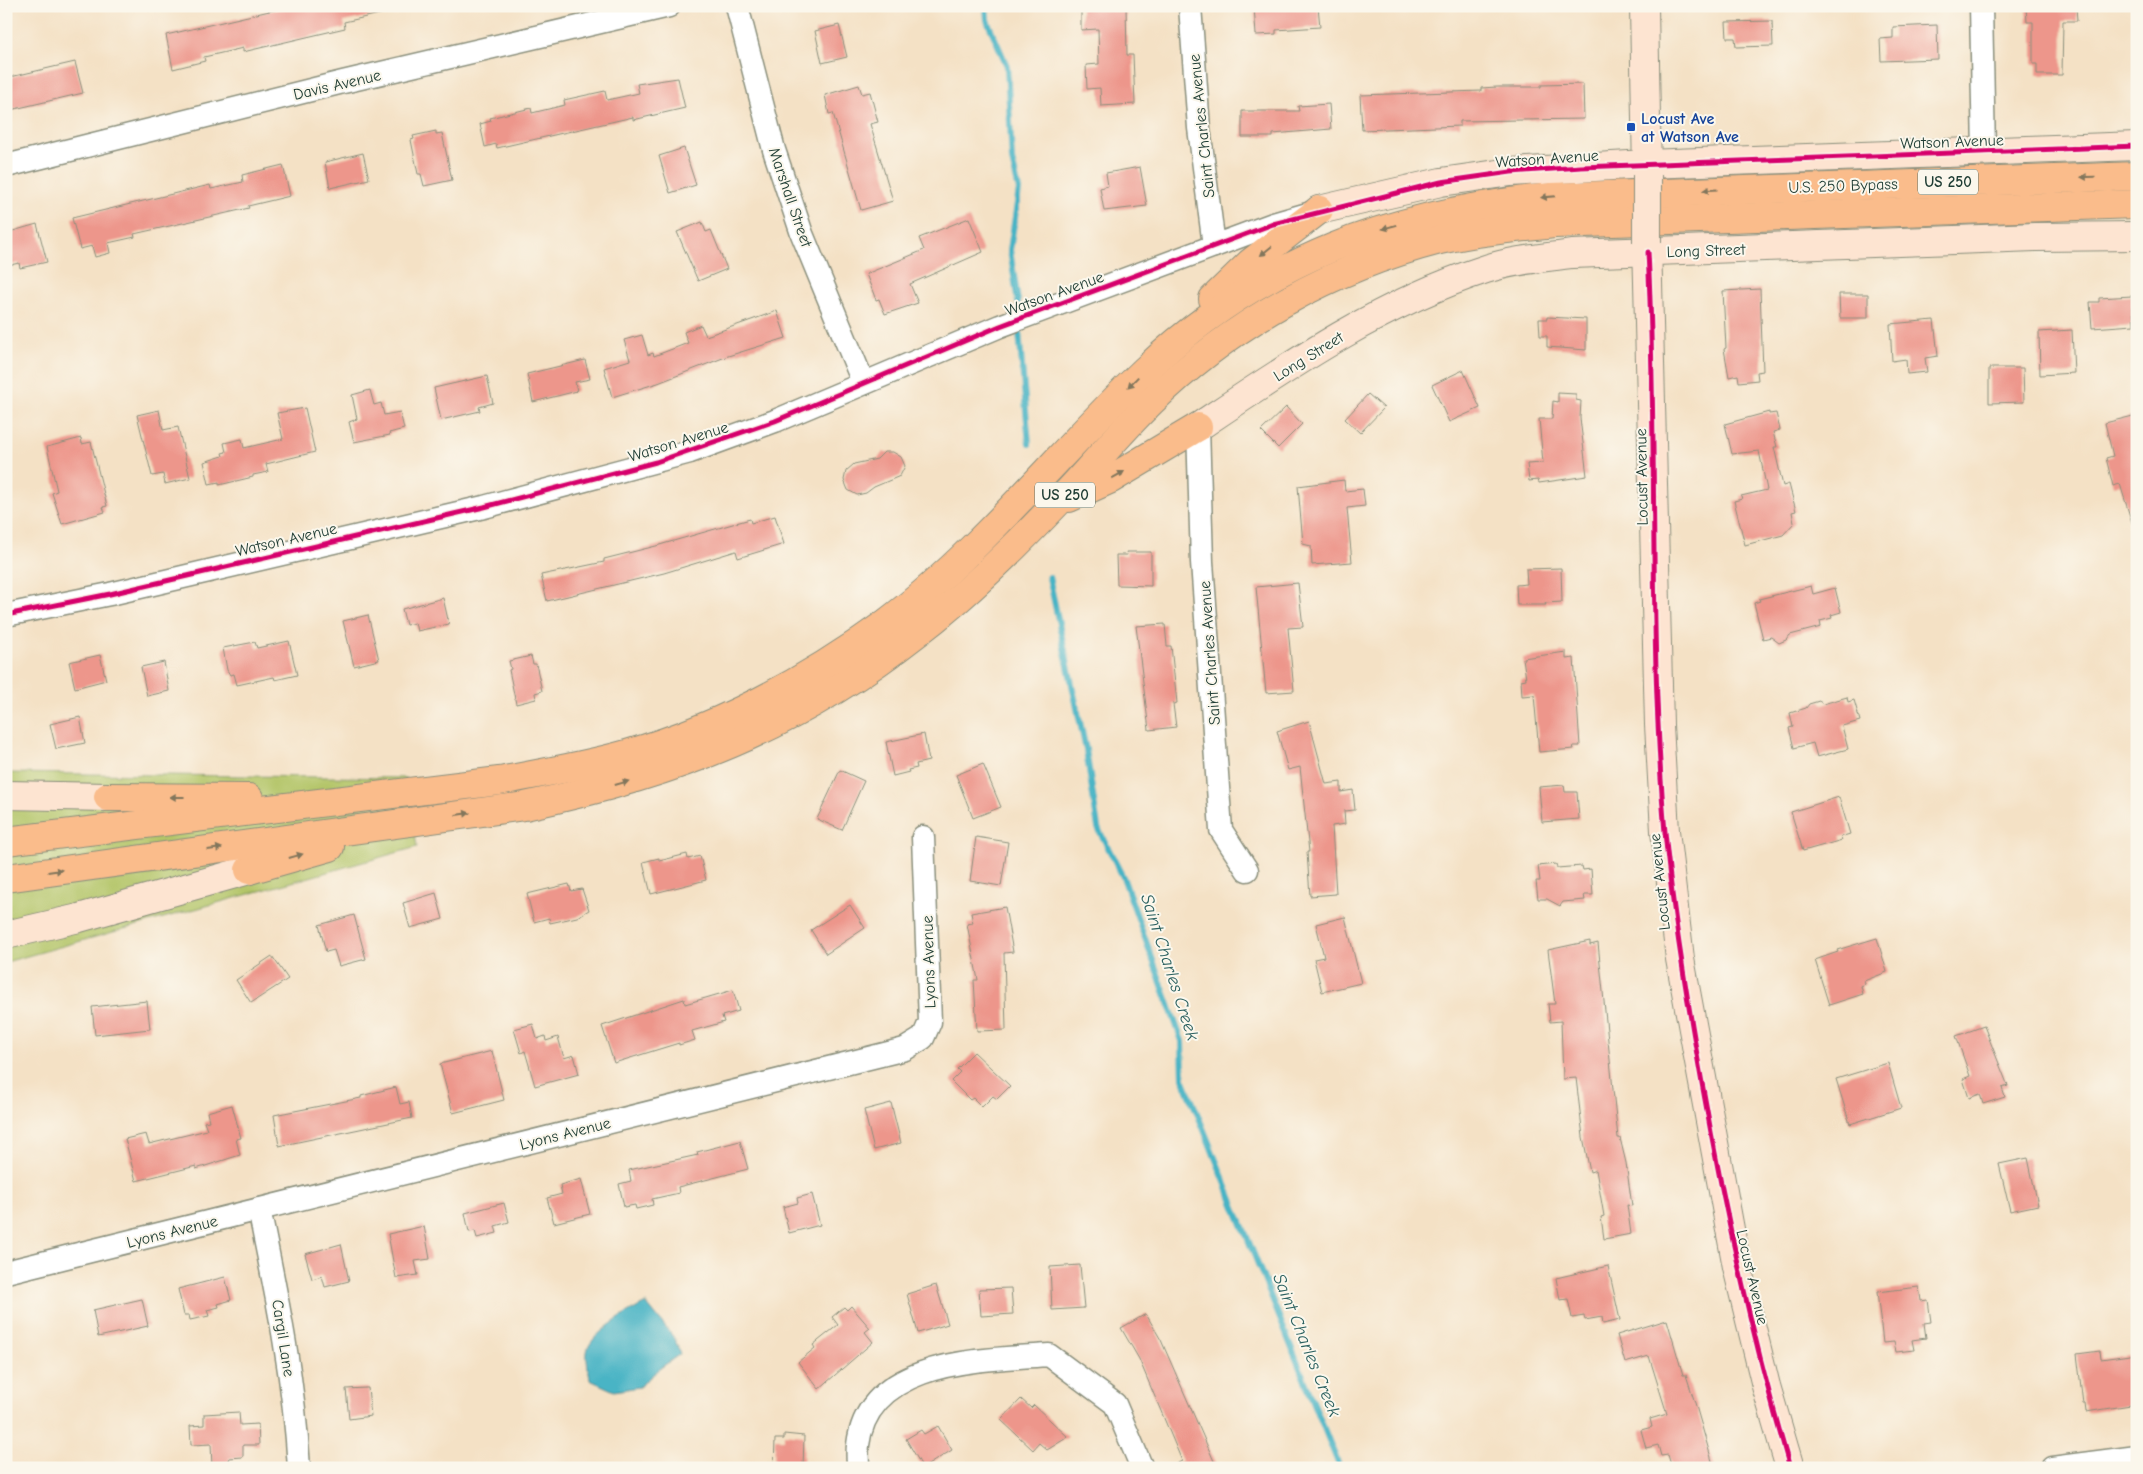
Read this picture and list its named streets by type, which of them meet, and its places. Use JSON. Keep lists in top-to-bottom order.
{
  "streets": {
    "highway": ["US 250", "U.S. 250 Bypass"],
    "street": [
      "Davis Avenue",
      "Saint Charles Avenue",
      "Watson Avenue",
      "Marshall Street",
      "Long Street",
      "Locust Avenue",
      "Lyons Avenue",
      "Cargil Lane"
    ]
  },
  "crossings": [
    ["Saint Charles Avenue", "Watson Avenue"],
    ["Saint Charles Avenue", "Long Street"],
    ["Watson Avenue", "Marshall Street"],
    ["Watson Avenue", "Locust Avenue"],
    ["US 250", "U.S. 250 Bypass"],
    ["Long Street", "Locust Avenue"],
    ["Lyons Avenue", "Cargil Lane"]
  ],
  "water": ["Saint Charles Creek"],
  "places": {
    "transit": ["Locust Ave at Watson Ave"]
  }
}
